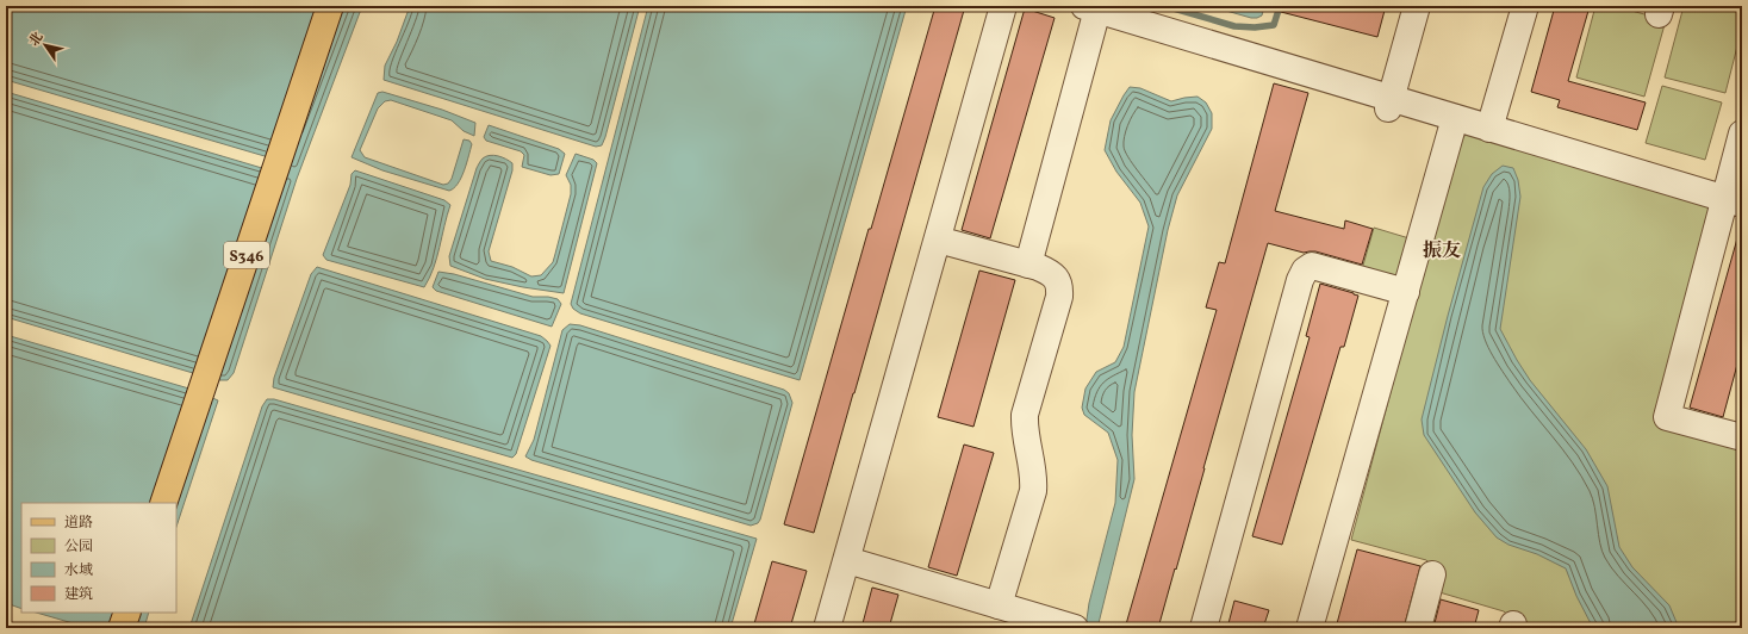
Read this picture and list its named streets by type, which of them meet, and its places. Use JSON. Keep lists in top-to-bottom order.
{
  "streets": {
    "main road": ["S346"]
  },
  "districts": ["振友"],
  "legend": [
    "道路",
    "公园",
    "水域",
    "建筑"
  ],
  "north": "top left"
}
